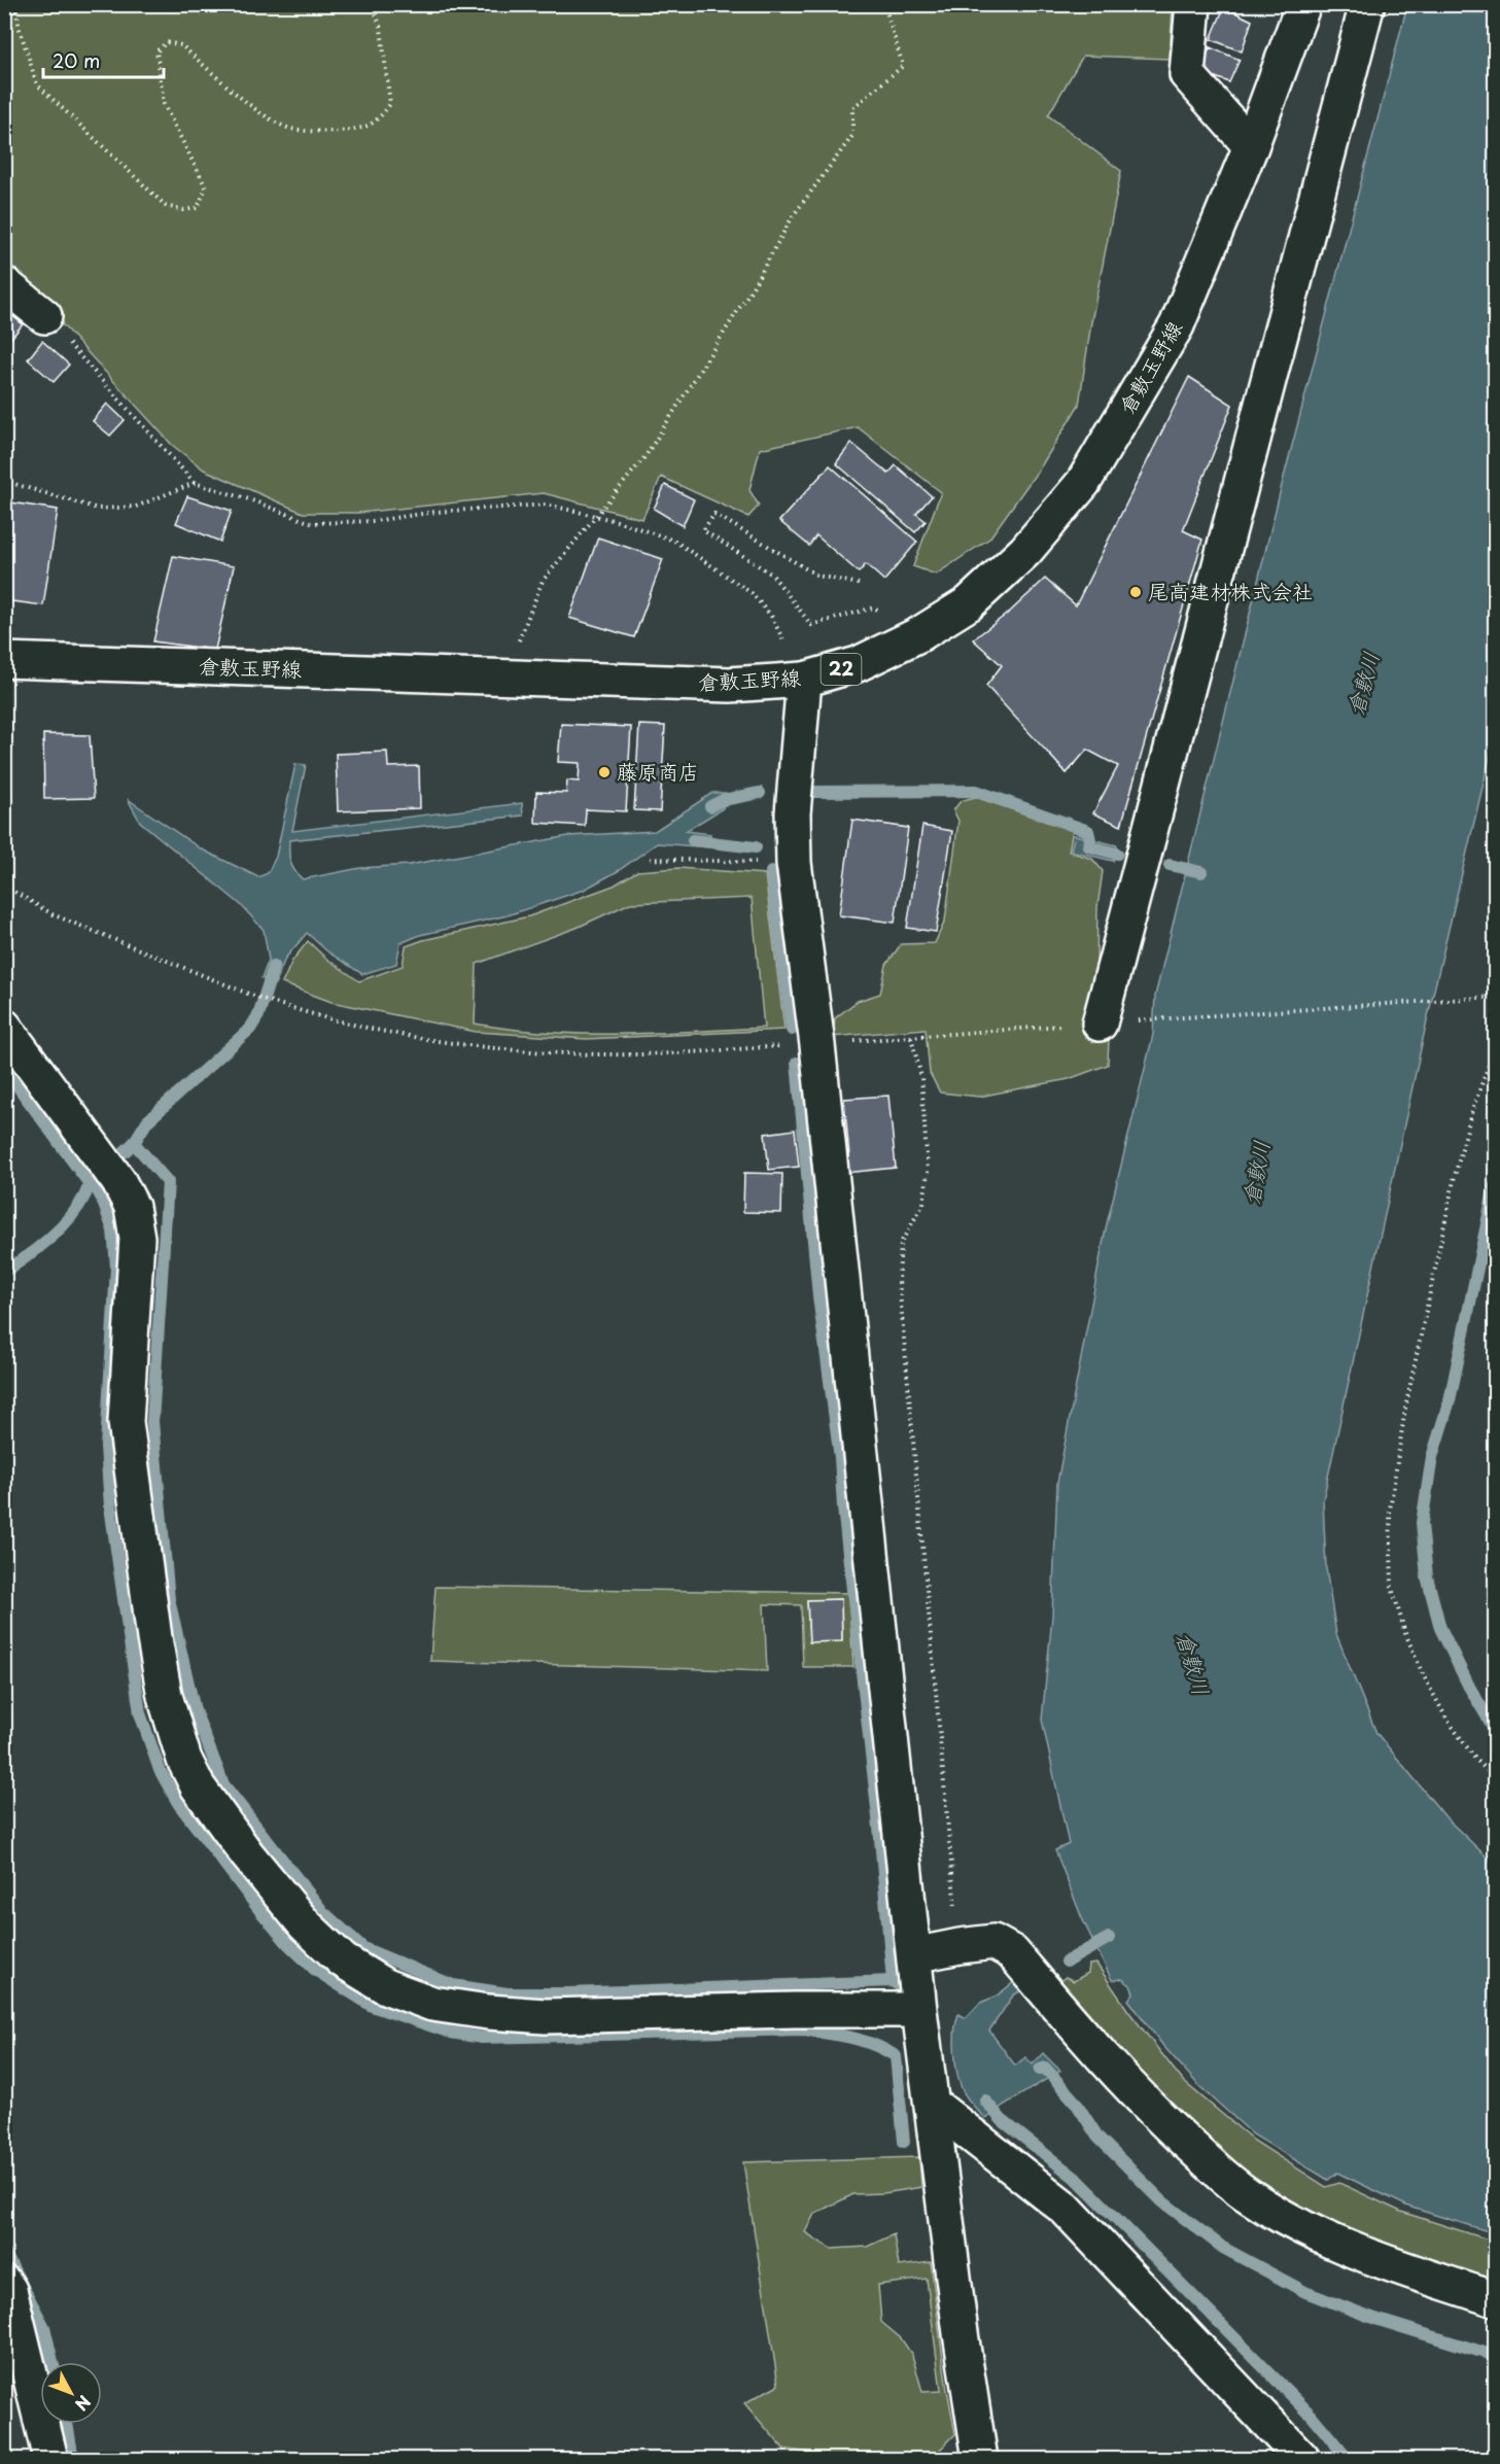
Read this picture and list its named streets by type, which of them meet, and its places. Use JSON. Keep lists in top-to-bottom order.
{
  "streets": {
    "street": ["倉敷玉野線", "22"]
  },
  "water": ["倉敷川"],
  "places": ["尾高建材株式会社", "藤原商店"],
  "scale_bar": "20 m",
  "north": "bottom right"
}
